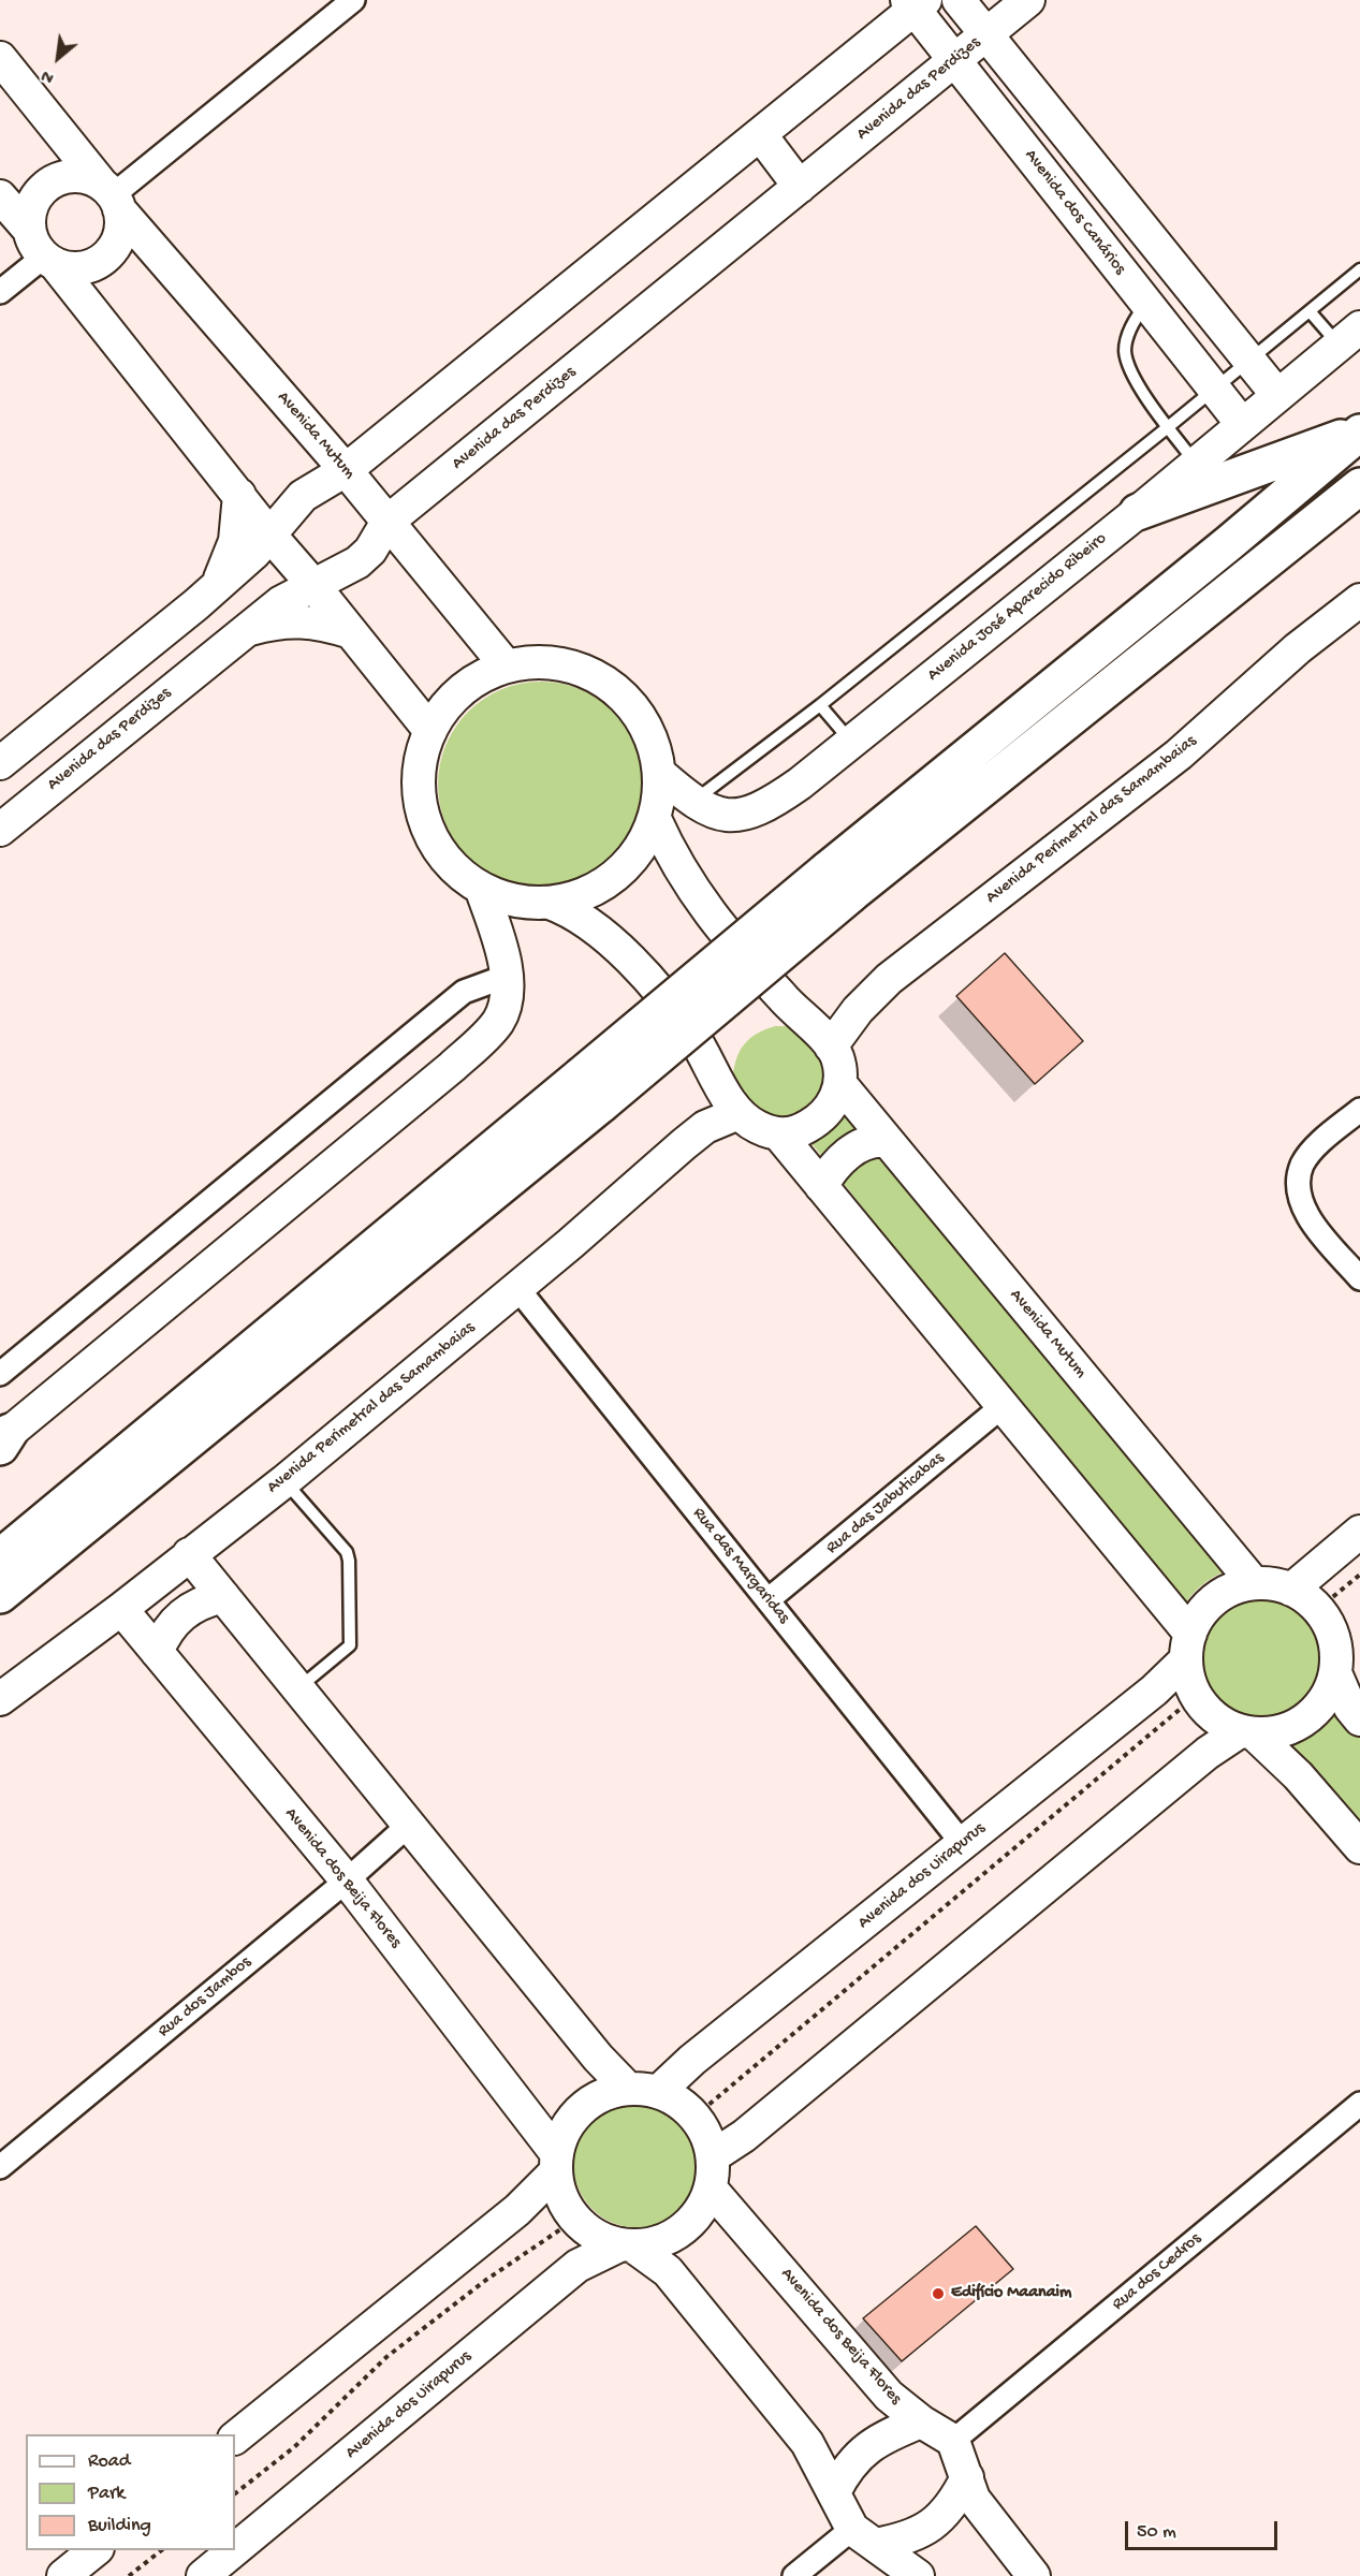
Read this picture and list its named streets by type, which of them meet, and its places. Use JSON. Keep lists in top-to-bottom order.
{
  "streets": {
    "street": [
      "Avenida das Perdizes",
      "Avenida dos Canários",
      "Avenida Mutum",
      "Avenida José Aparecido Ribeiro",
      "Avenida Perimetral das Samambaias",
      "Rua das Jabuticabas",
      "Rua das Margaridas",
      "Avenida dos Uirapurus",
      "Avenida dos Beija Flores",
      "Rua dos Jambos",
      "Rua dos Cedros"
    ]
  },
  "crossings": [
    ["Avenida das Perdizes", "Avenida dos Canários"],
    ["Avenida das Perdizes", "Avenida Mutum"],
    ["Avenida dos Canários", "Avenida José Aparecido Ribeiro"],
    ["Avenida Mutum", "Avenida dos Uirapurus"],
    ["Avenida Perimetral das Samambaias", "Rua das Margaridas"],
    ["Avenida Perimetral das Samambaias", "Avenida dos Beija Flores"],
    ["Rua das Jabuticabas", "Rua das Margaridas"],
    ["Rua das Margaridas", "Avenida dos Uirapurus"],
    ["Avenida dos Uirapurus", "Avenida dos Beija Flores"],
    ["Avenida dos Beija Flores", "Rua dos Jambos"],
    ["Avenida dos Beija Flores", "Rua dos Cedros"]
  ],
  "places": ["Edifício Maanaim"],
  "legend": ["Road", "Park", "Building"],
  "scale_bar": "50 m",
  "north": "bottom left"
}
